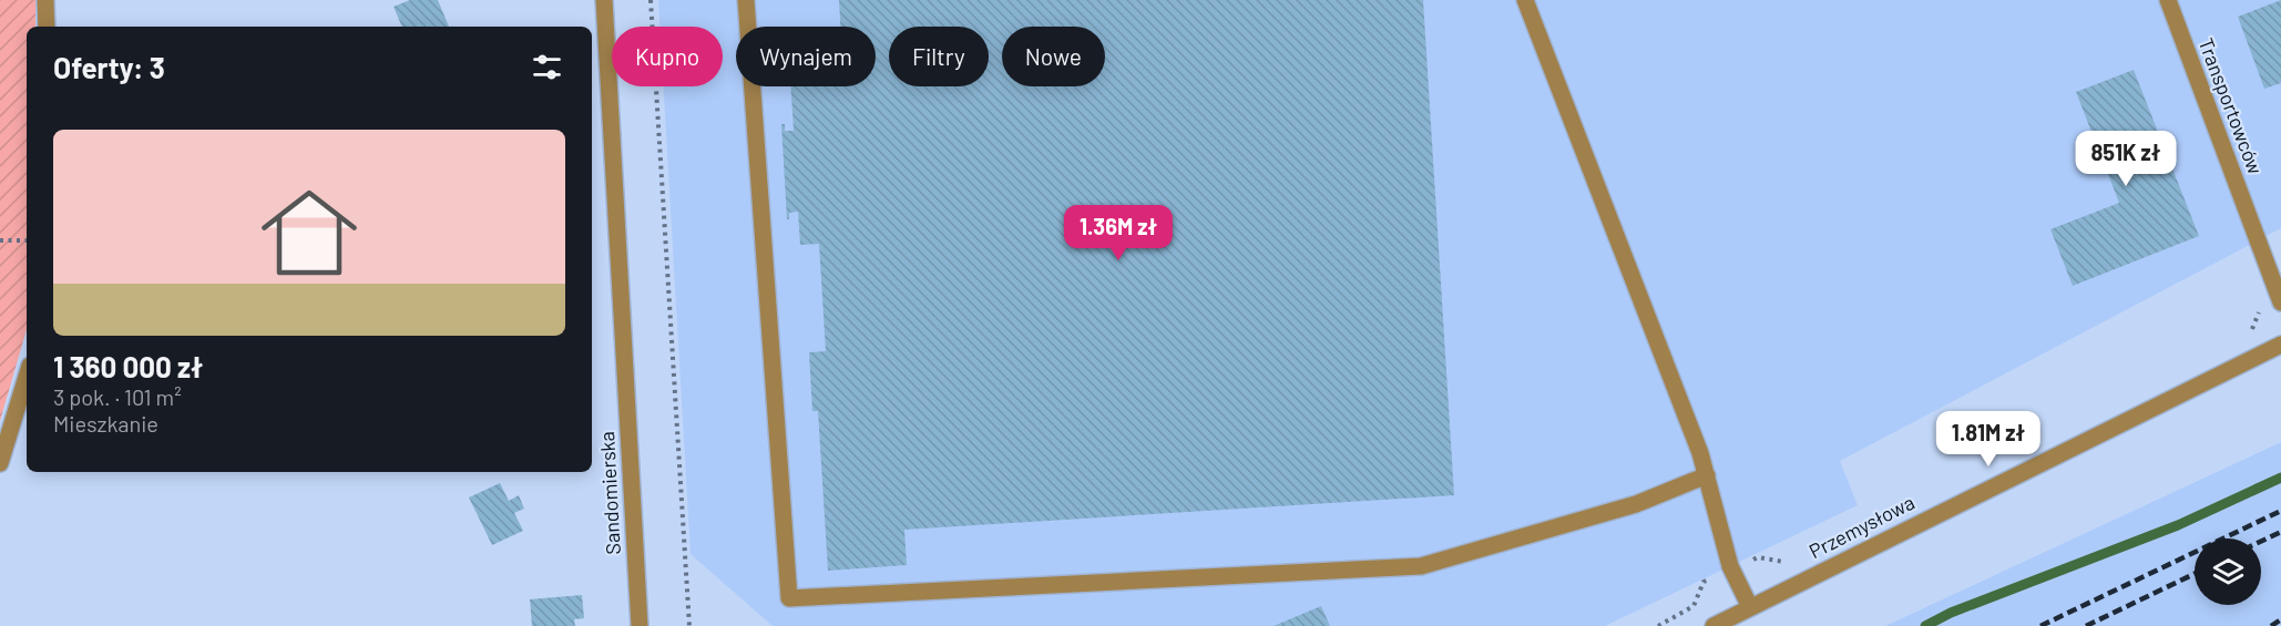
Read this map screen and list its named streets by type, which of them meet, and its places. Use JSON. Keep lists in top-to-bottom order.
{
  "streets": {
    "street": ["Transportowców", "Sandomierska", "Przemysłowa"]
  },
  "page": {
    "chip": [
      "Kupno",
      "Wynajem",
      "Filtry",
      "Nowe"
    ],
    "heading": "Oferty: 3",
    "list": [
      {
        "name": "1 360 000 zł",
        "note": "3 pok. · 101 m² · Mieszkanie"
      }
    ],
    "price": ["851K zł", "1.36M zł", "1.81M zł"]
  }
}
